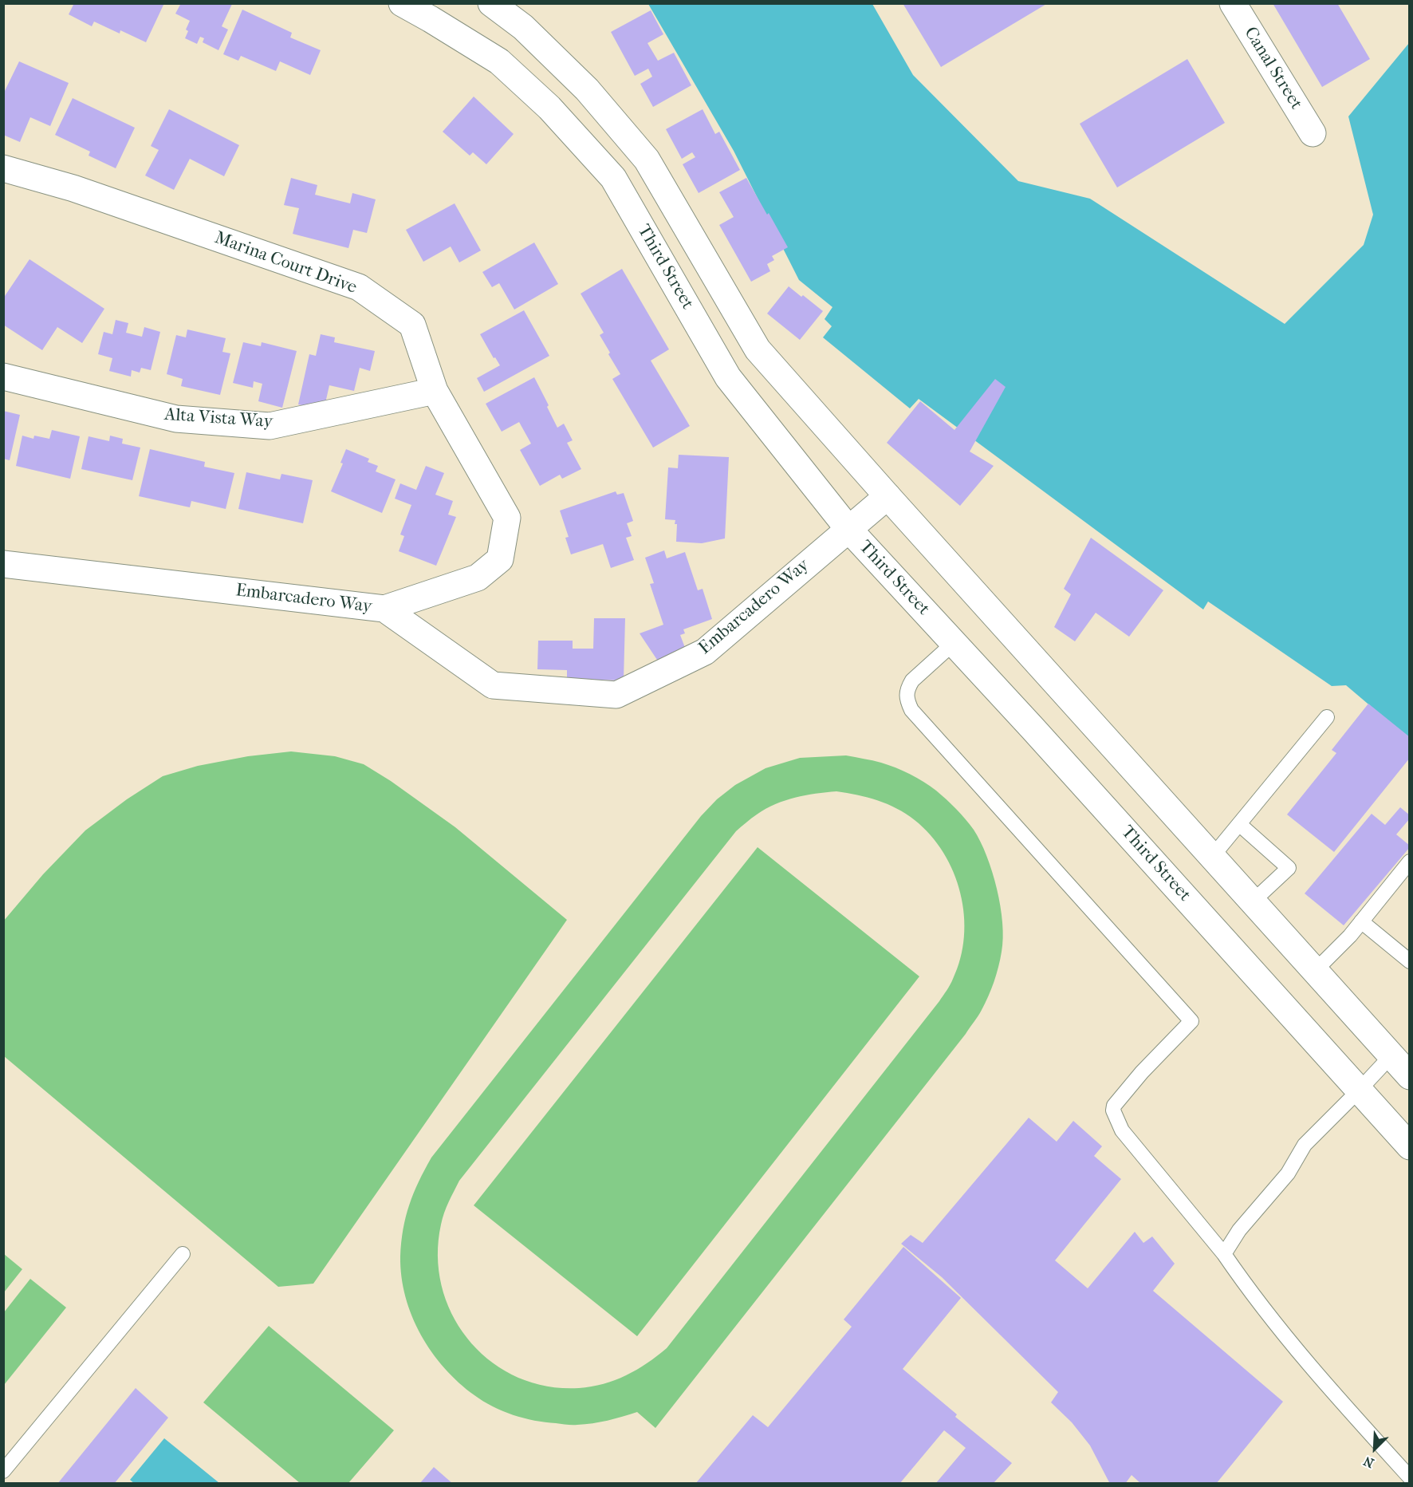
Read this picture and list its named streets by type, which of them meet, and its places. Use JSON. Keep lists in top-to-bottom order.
{
  "streets": {
    "main road": [
      "Canal Street",
      "Marina Court Drive",
      "Third Street",
      "Alta Vista Way",
      "Embarcadero Way"
    ]
  },
  "crossings": [
    ["Marina Court Drive", "Alta Vista Way"],
    ["Marina Court Drive", "Embarcadero Way"],
    ["Third Street", "Embarcadero Way"]
  ],
  "north": "bottom left"
}
